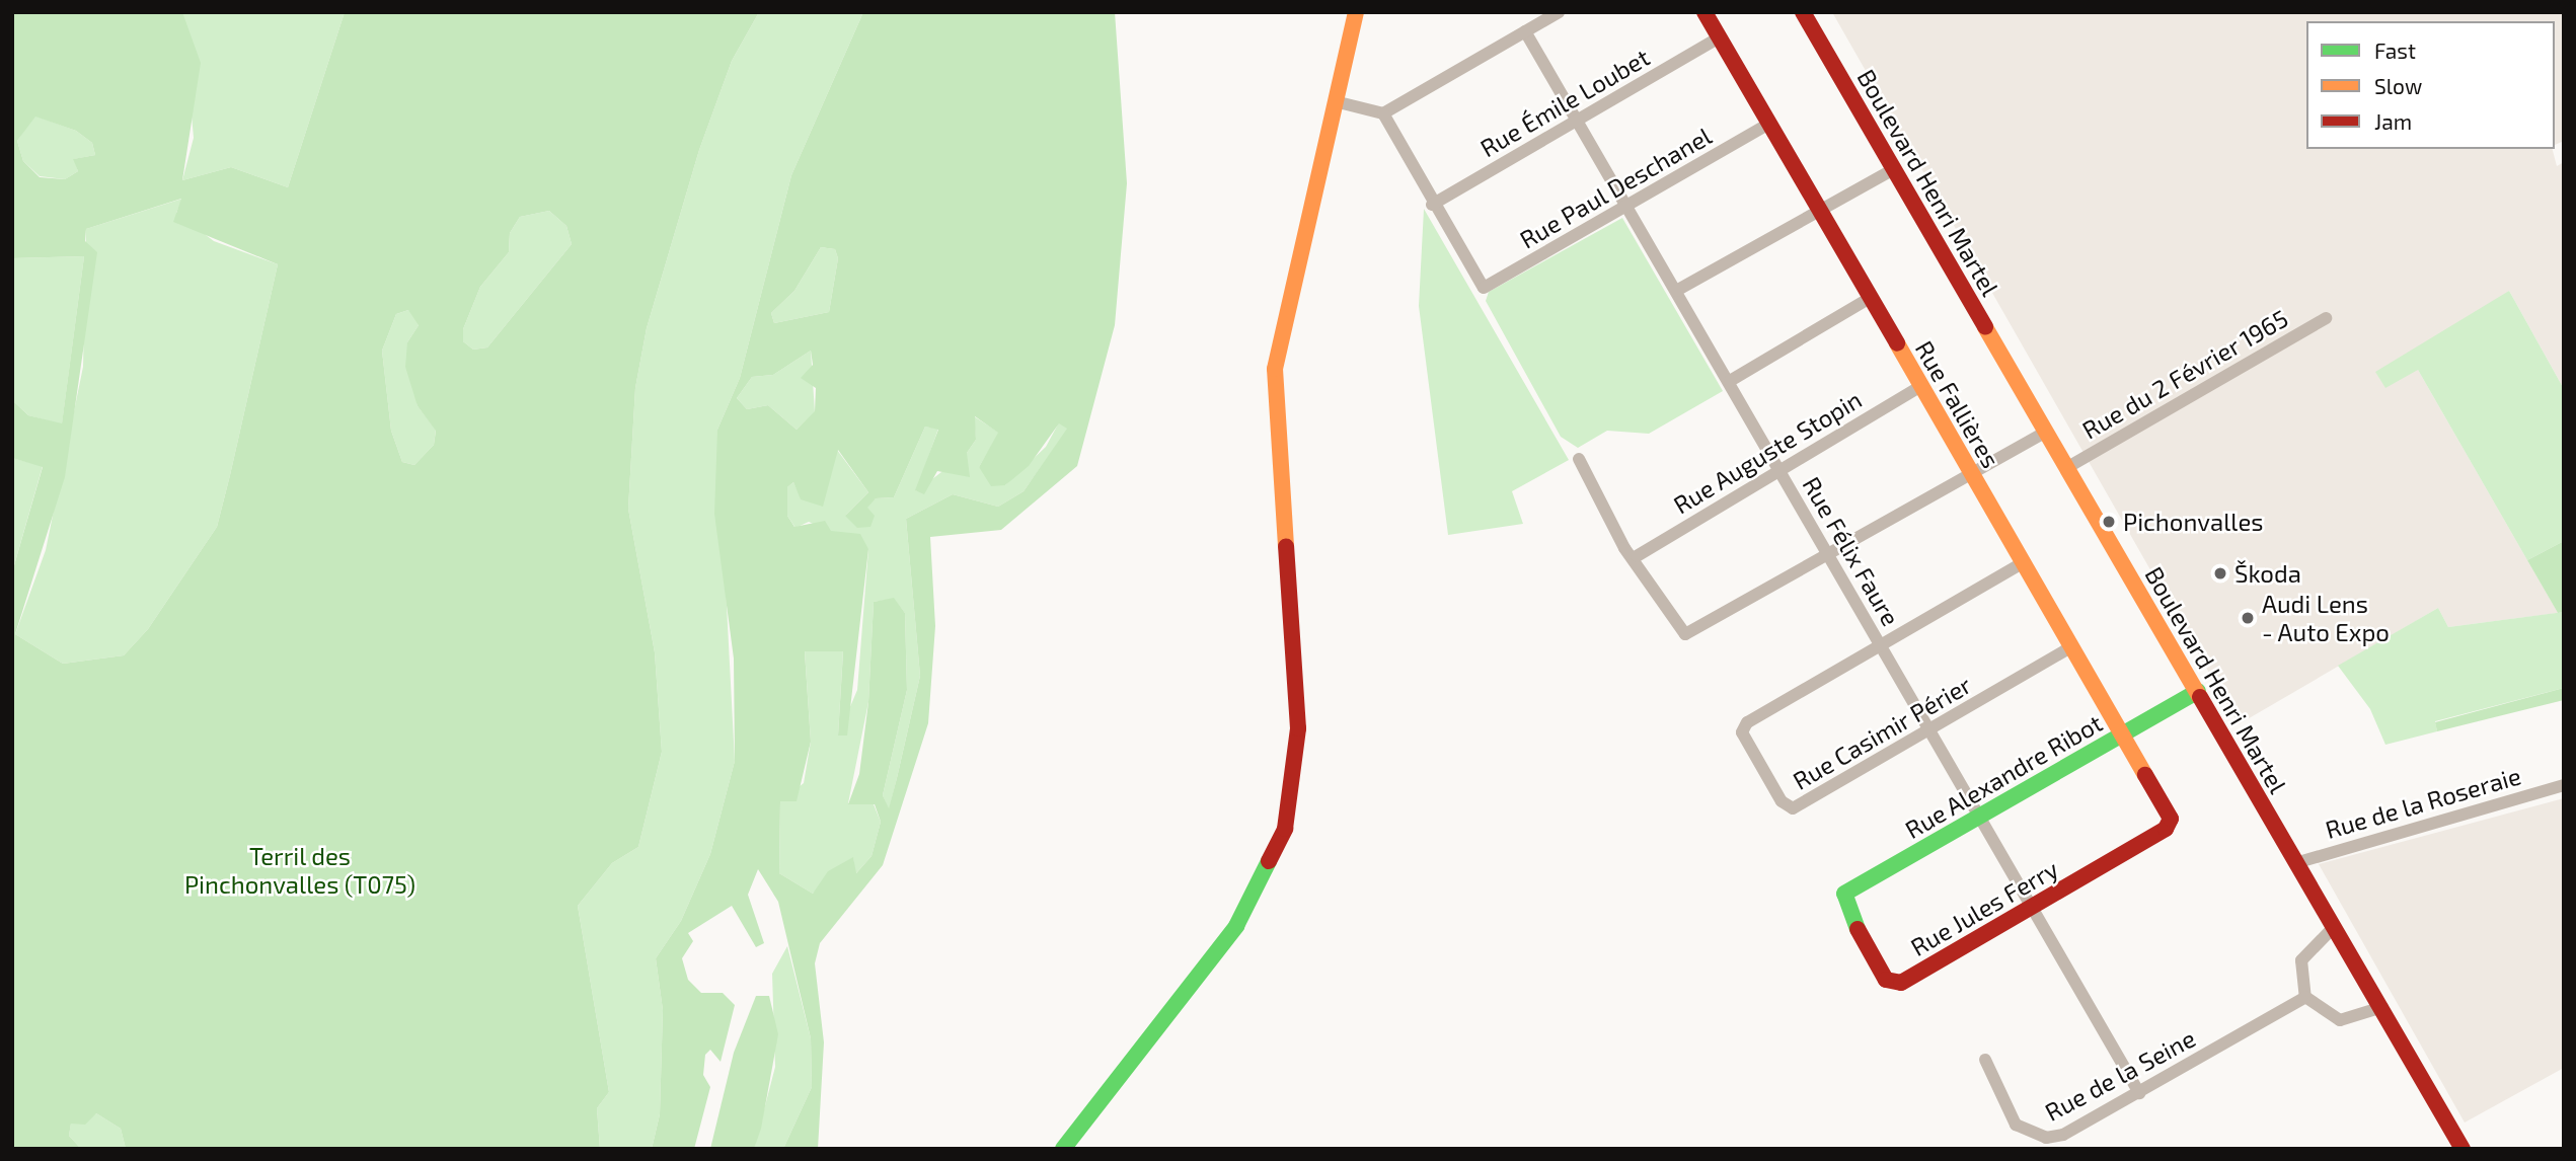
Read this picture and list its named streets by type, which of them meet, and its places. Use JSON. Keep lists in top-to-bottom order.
{
  "streets": {
    "street": [
      "Rue Émile Loubet",
      "Boulevard Henri Martel",
      "Rue Paul Deschanel",
      "Rue du 2 Février 1965",
      "Rue Fallières",
      "Rue Auguste Stopin",
      "Rue Félix Faure",
      "Rue Casimir Périer",
      "Rue Alexandre Ribot",
      "Rue de la Roseraie",
      "Rue Jules Ferry",
      "Rue de la Seine"
    ]
  },
  "crossings": [
    ["Rue Émile Loubet", "Rue Paul Deschanel"],
    ["Rue Émile Loubet", "Rue Fallières"],
    ["Rue Émile Loubet", "Rue Félix Faure"],
    ["Boulevard Henri Martel", "Rue du 2 Février 1965"],
    ["Boulevard Henri Martel", "Rue Alexandre Ribot"],
    ["Boulevard Henri Martel", "Rue de la Roseraie"],
    ["Rue Paul Deschanel", "Rue Fallières"],
    ["Rue Paul Deschanel", "Rue Félix Faure"],
    ["Rue Fallières", "Rue Auguste Stopin"],
    ["Rue Fallières", "Rue Casimir Périer"],
    ["Rue Fallières", "Rue Alexandre Ribot"],
    ["Rue Fallières", "Rue Jules Ferry"],
    ["Rue Auguste Stopin", "Rue Félix Faure"],
    ["Rue Félix Faure", "Rue Casimir Périer"],
    ["Rue Félix Faure", "Rue Alexandre Ribot"],
    ["Rue Félix Faure", "Rue Jules Ferry"],
    ["Rue Félix Faure", "Rue de la Seine"],
    ["Rue Alexandre Ribot", "Rue Jules Ferry"]
  ],
  "parks": ["Terril des Pinchonvalles (T075)"],
  "places": ["Pichonvalles", "Škoda", "Audi Lens - Auto Expo"],
  "legend": ["Fast", "Slow", "Jam"]
}
